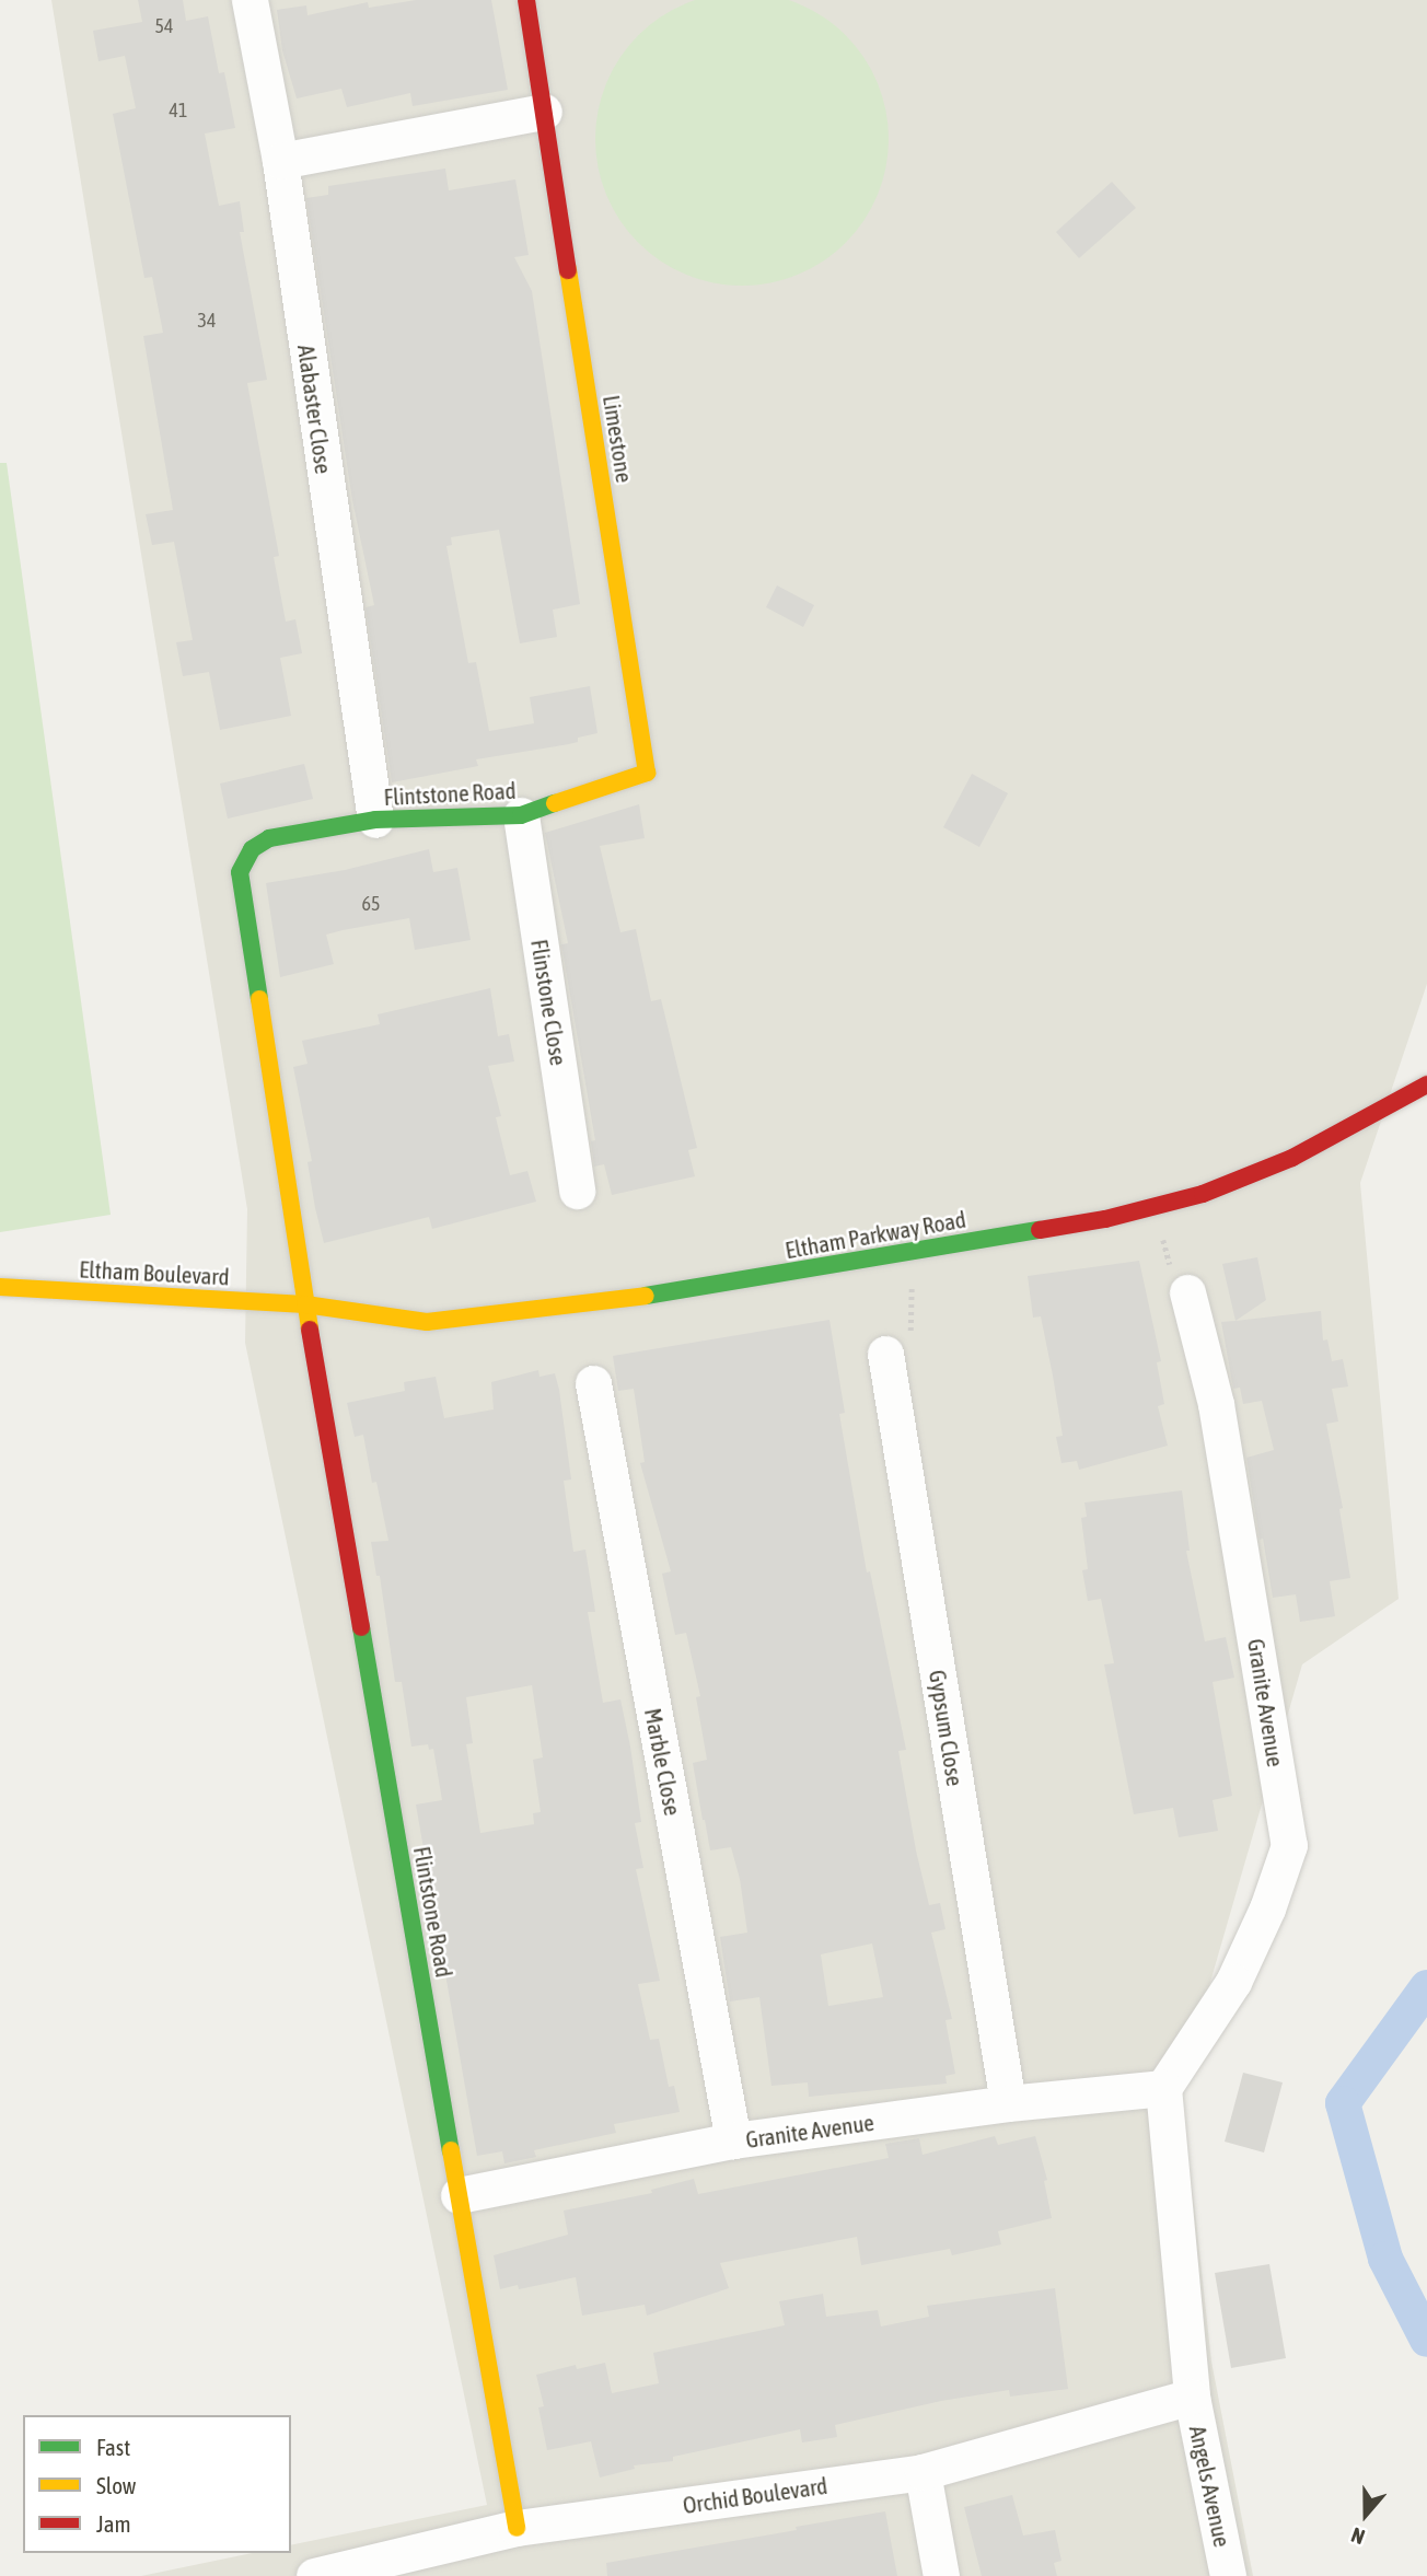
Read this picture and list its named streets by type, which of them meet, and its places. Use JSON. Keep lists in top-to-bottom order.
{
  "streets": {
    "street": [
      "Alabaster Close",
      "Limestone",
      "Flintstone Road",
      "Flinstone Close",
      "Eltham Parkway Road",
      "Eltham Boulevard",
      "Granite Avenue",
      "Gypsum Close",
      "Marble Close",
      "Angels Avenue",
      "Orchid Boulevard"
    ]
  },
  "crossings": [
    ["Alabaster Close", "Flintstone Road"],
    ["Limestone", "Flintstone Road"],
    ["Flintstone Road", "Flinstone Close"],
    ["Flintstone Road", "Eltham Parkway Road"],
    ["Flintstone Road", "Eltham Boulevard"],
    ["Flintstone Road", "Granite Avenue"],
    ["Flintstone Road", "Orchid Boulevard"],
    ["Eltham Parkway Road", "Eltham Boulevard"],
    ["Granite Avenue", "Gypsum Close"],
    ["Granite Avenue", "Marble Close"],
    ["Angels Avenue", "Orchid Boulevard"]
  ],
  "house_numbers": [
    "54",
    "41",
    "34",
    "65"
  ],
  "legend": ["Fast", "Slow", "Jam"],
  "north": "bottom"
}
